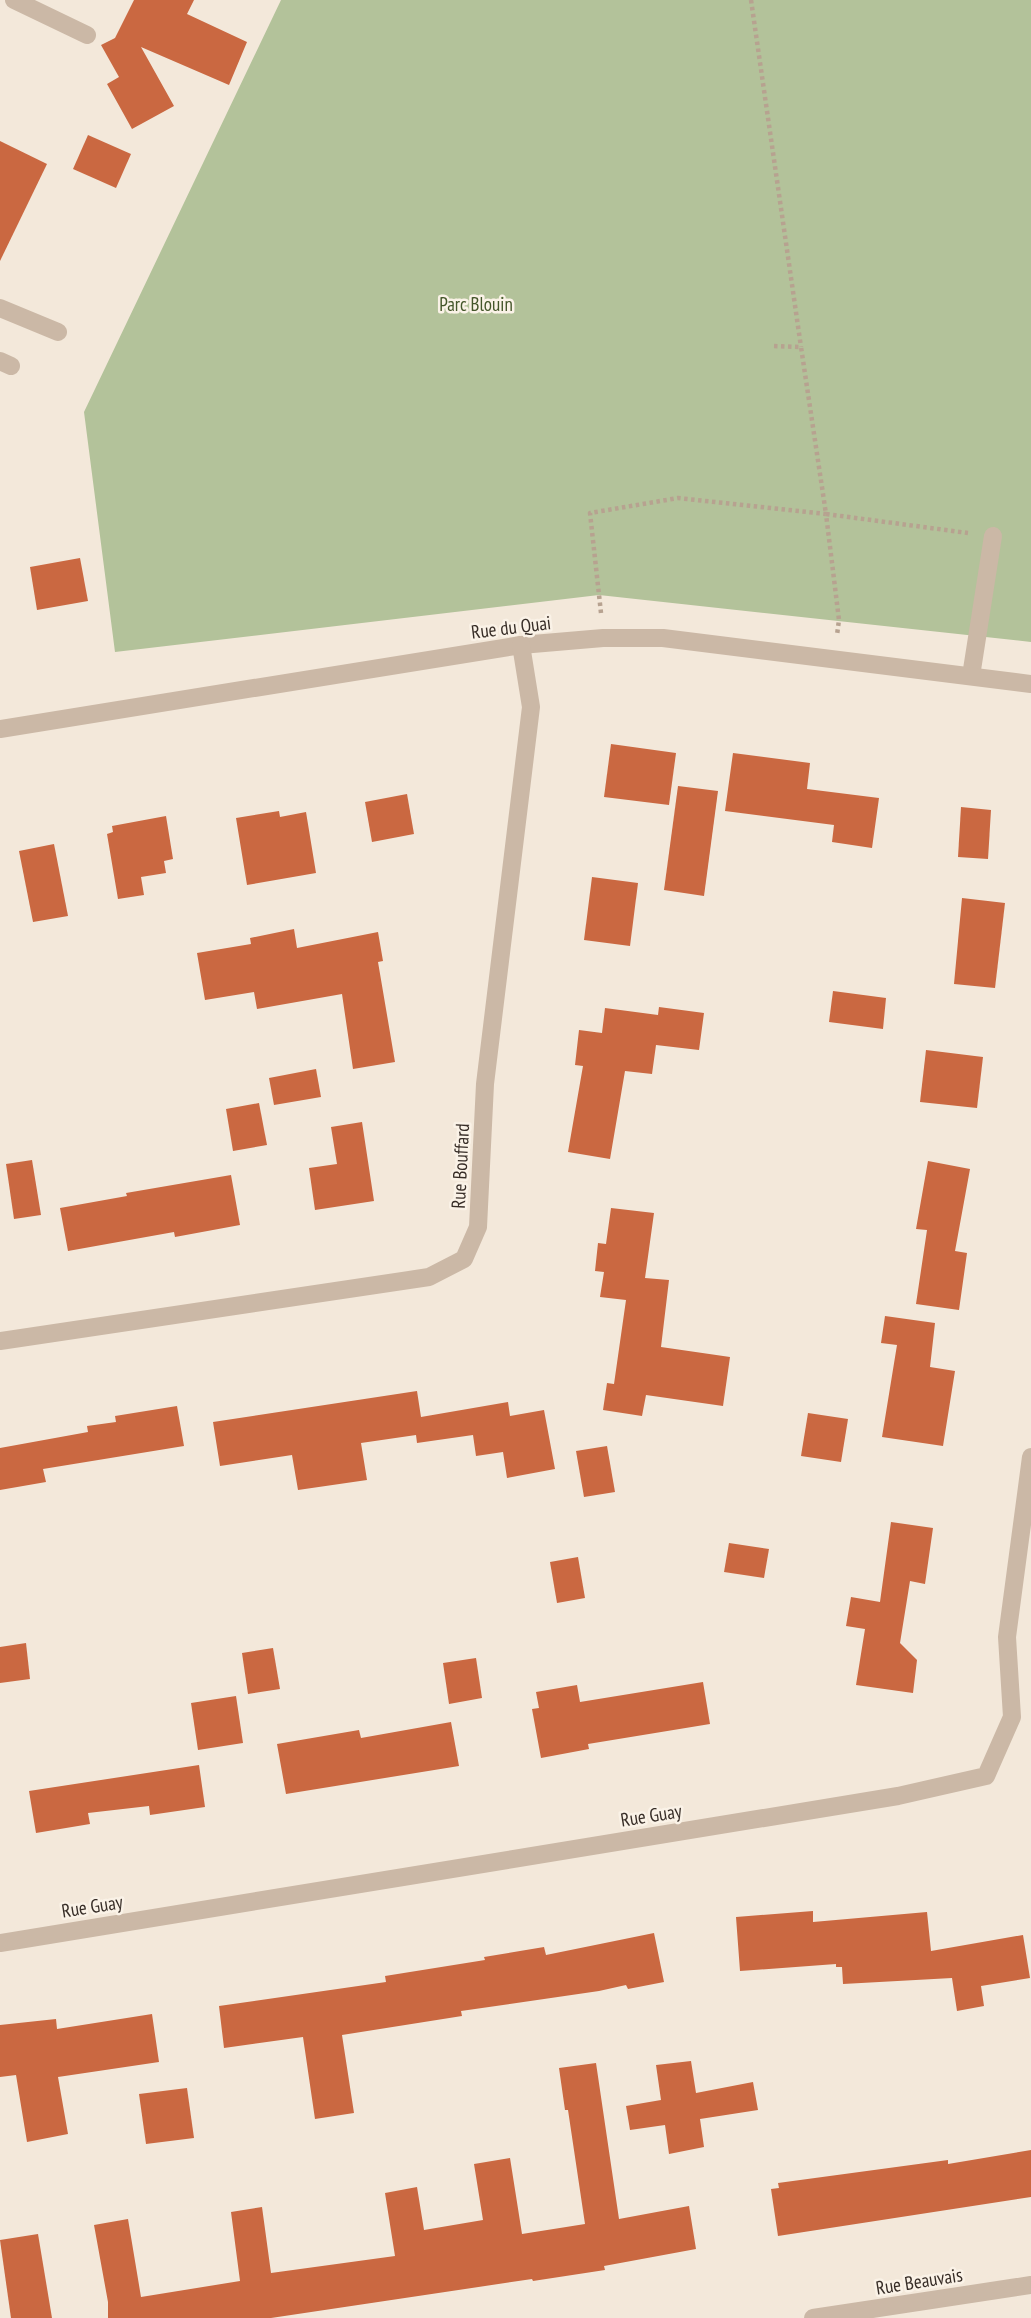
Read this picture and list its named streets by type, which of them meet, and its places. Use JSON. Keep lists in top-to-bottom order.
{
  "streets": {
    "street": [
      "Rue du Quai",
      "Rue Bouffard",
      "Rue Guay",
      "Rue Beauvais"
    ]
  },
  "crossings": [
    ["Rue du Quai", "Rue Bouffard"]
  ],
  "parks": ["Parc Blouin"]
}
